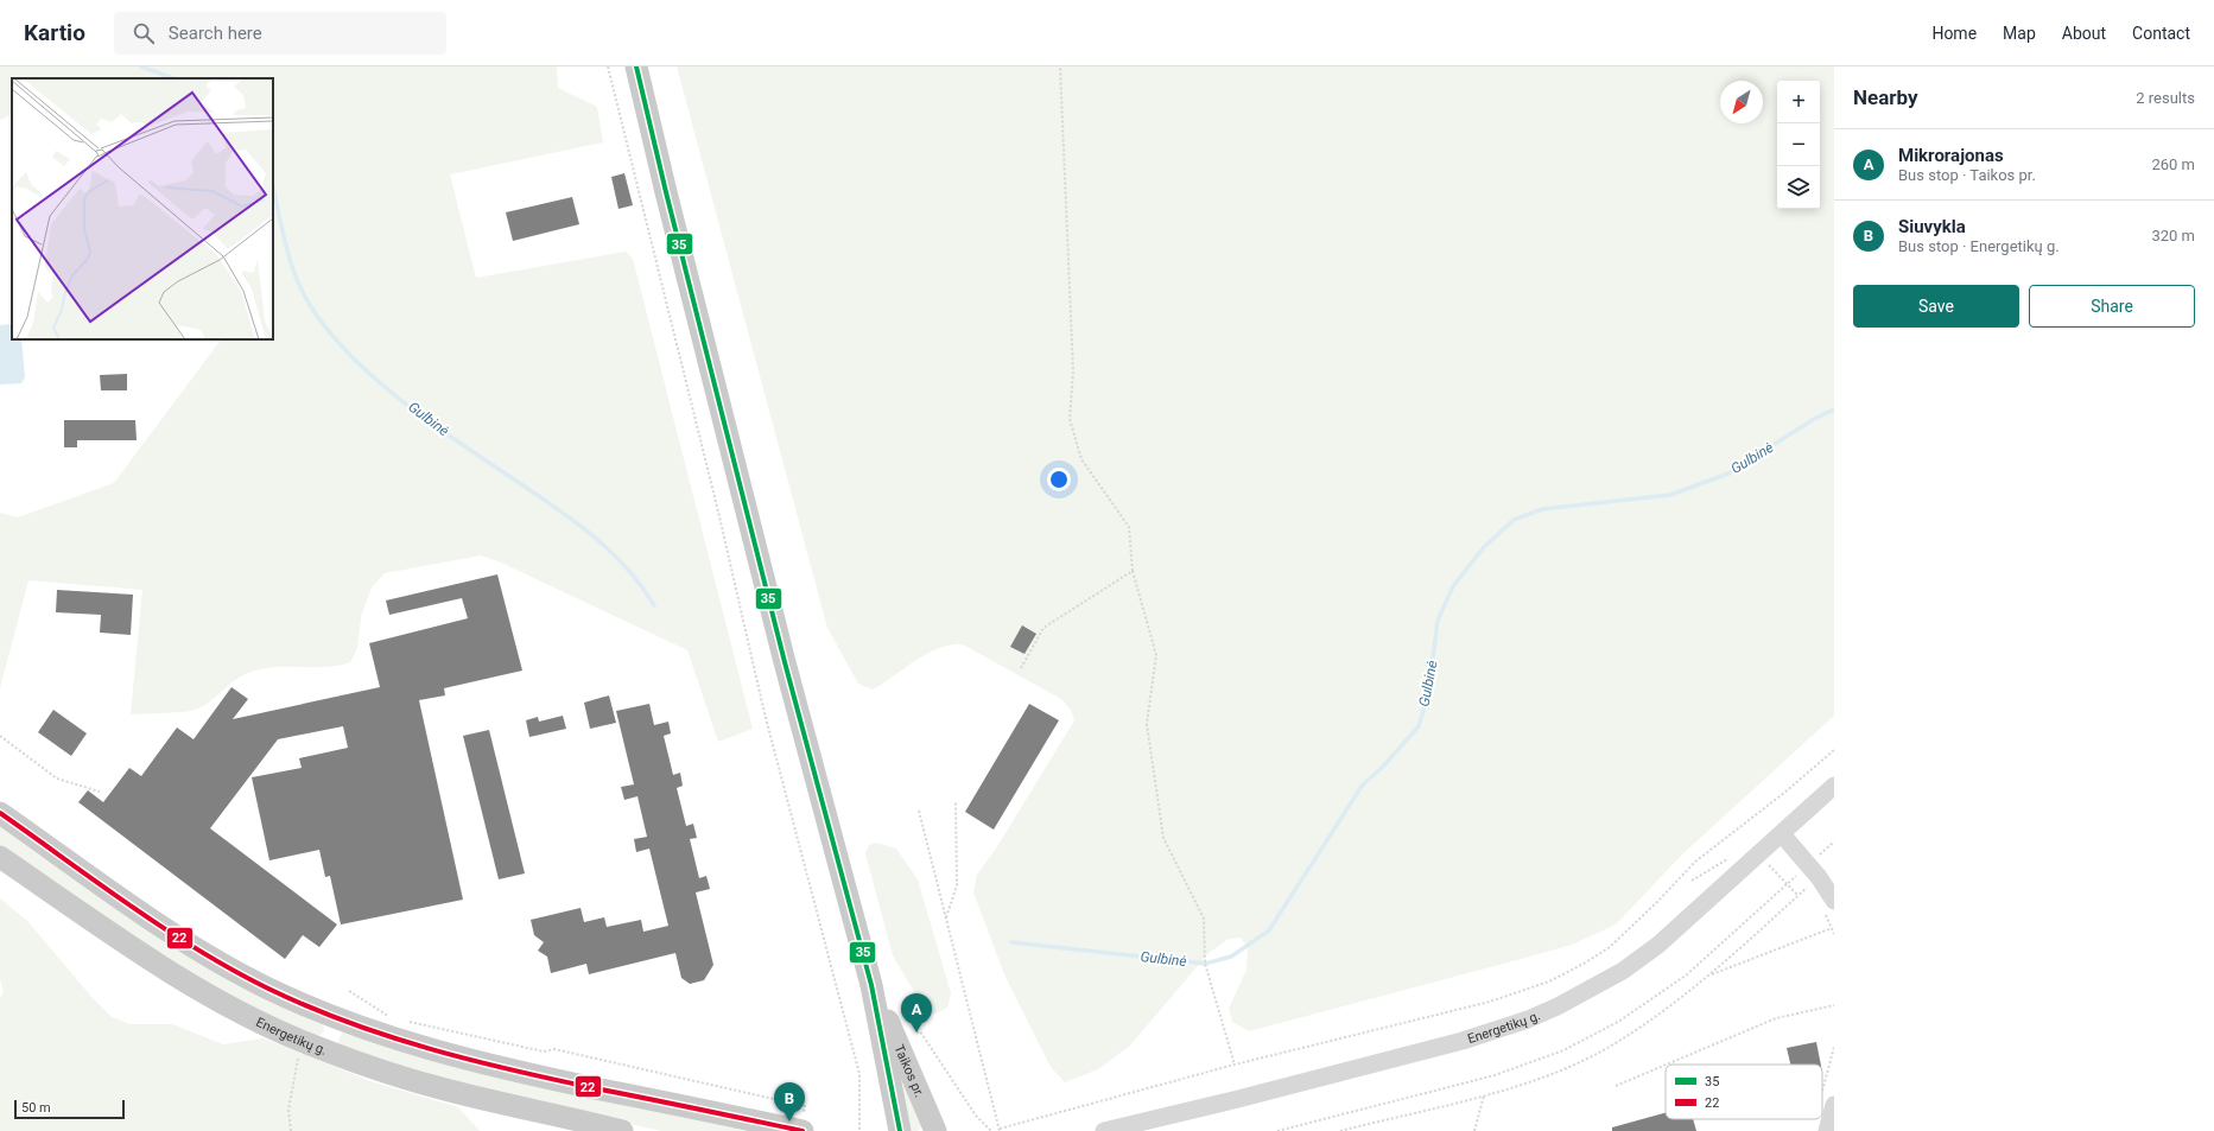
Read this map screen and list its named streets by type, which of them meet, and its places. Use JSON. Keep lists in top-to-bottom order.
{
  "streets": {
    "main road": ["Energetikų g.", "Taikos pr."]
  },
  "water": ["Gulbinė"],
  "lines": ["transit line 35", "transit line 22"],
  "legend": ["35", "22"],
  "scale_bar": "50 m",
  "north": "bottom left",
  "page": {
    "header": "Kartio",
    "search": "Search here",
    "nav": [
      "Home",
      "Map",
      "About",
      "Contact"
    ],
    "heading": ["Nearby", "2 results"],
    "map_buttons": ["+", "−"],
    "list": [
      {
        "mark": "A",
        "name": "Mikrorajonas",
        "note": "Bus stop · Taikos pr.",
        "value": "260 m"
      },
      {
        "mark": "B",
        "name": "Siuvykla",
        "note": "Bus stop · Energetikų g.",
        "value": "320 m"
      }
    ],
    "buttons": ["Save", "Share"],
    "pins": ["A", "B"],
    "scale": "50 m"
  }
}
